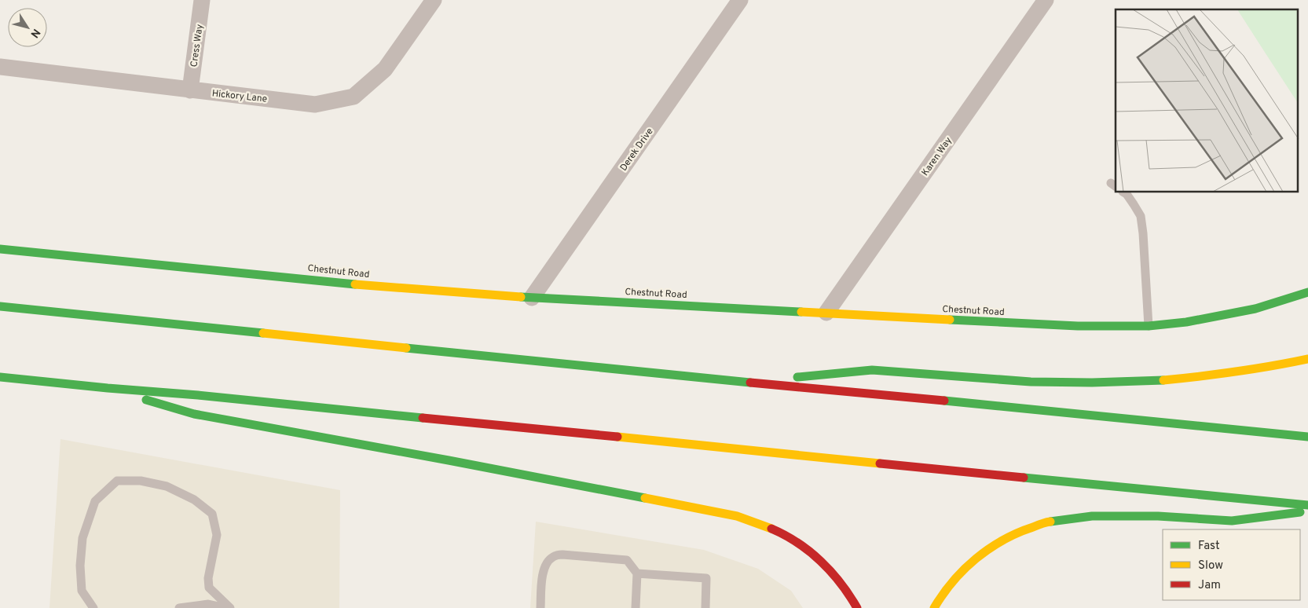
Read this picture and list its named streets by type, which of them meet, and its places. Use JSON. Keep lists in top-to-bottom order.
{
  "streets": {
    "main road": ["Chestnut Road"],
    "street": [
      "Cress Way",
      "Hickory Lane",
      "Derek Drive",
      "Karen Way"
    ]
  },
  "crossings": [
    ["Cress Way", "Hickory Lane"],
    ["Derek Drive", "Chestnut Road"],
    ["Karen Way", "Chestnut Road"]
  ],
  "legend": ["Fast", "Slow", "Jam"],
  "north": "bottom right"
}
